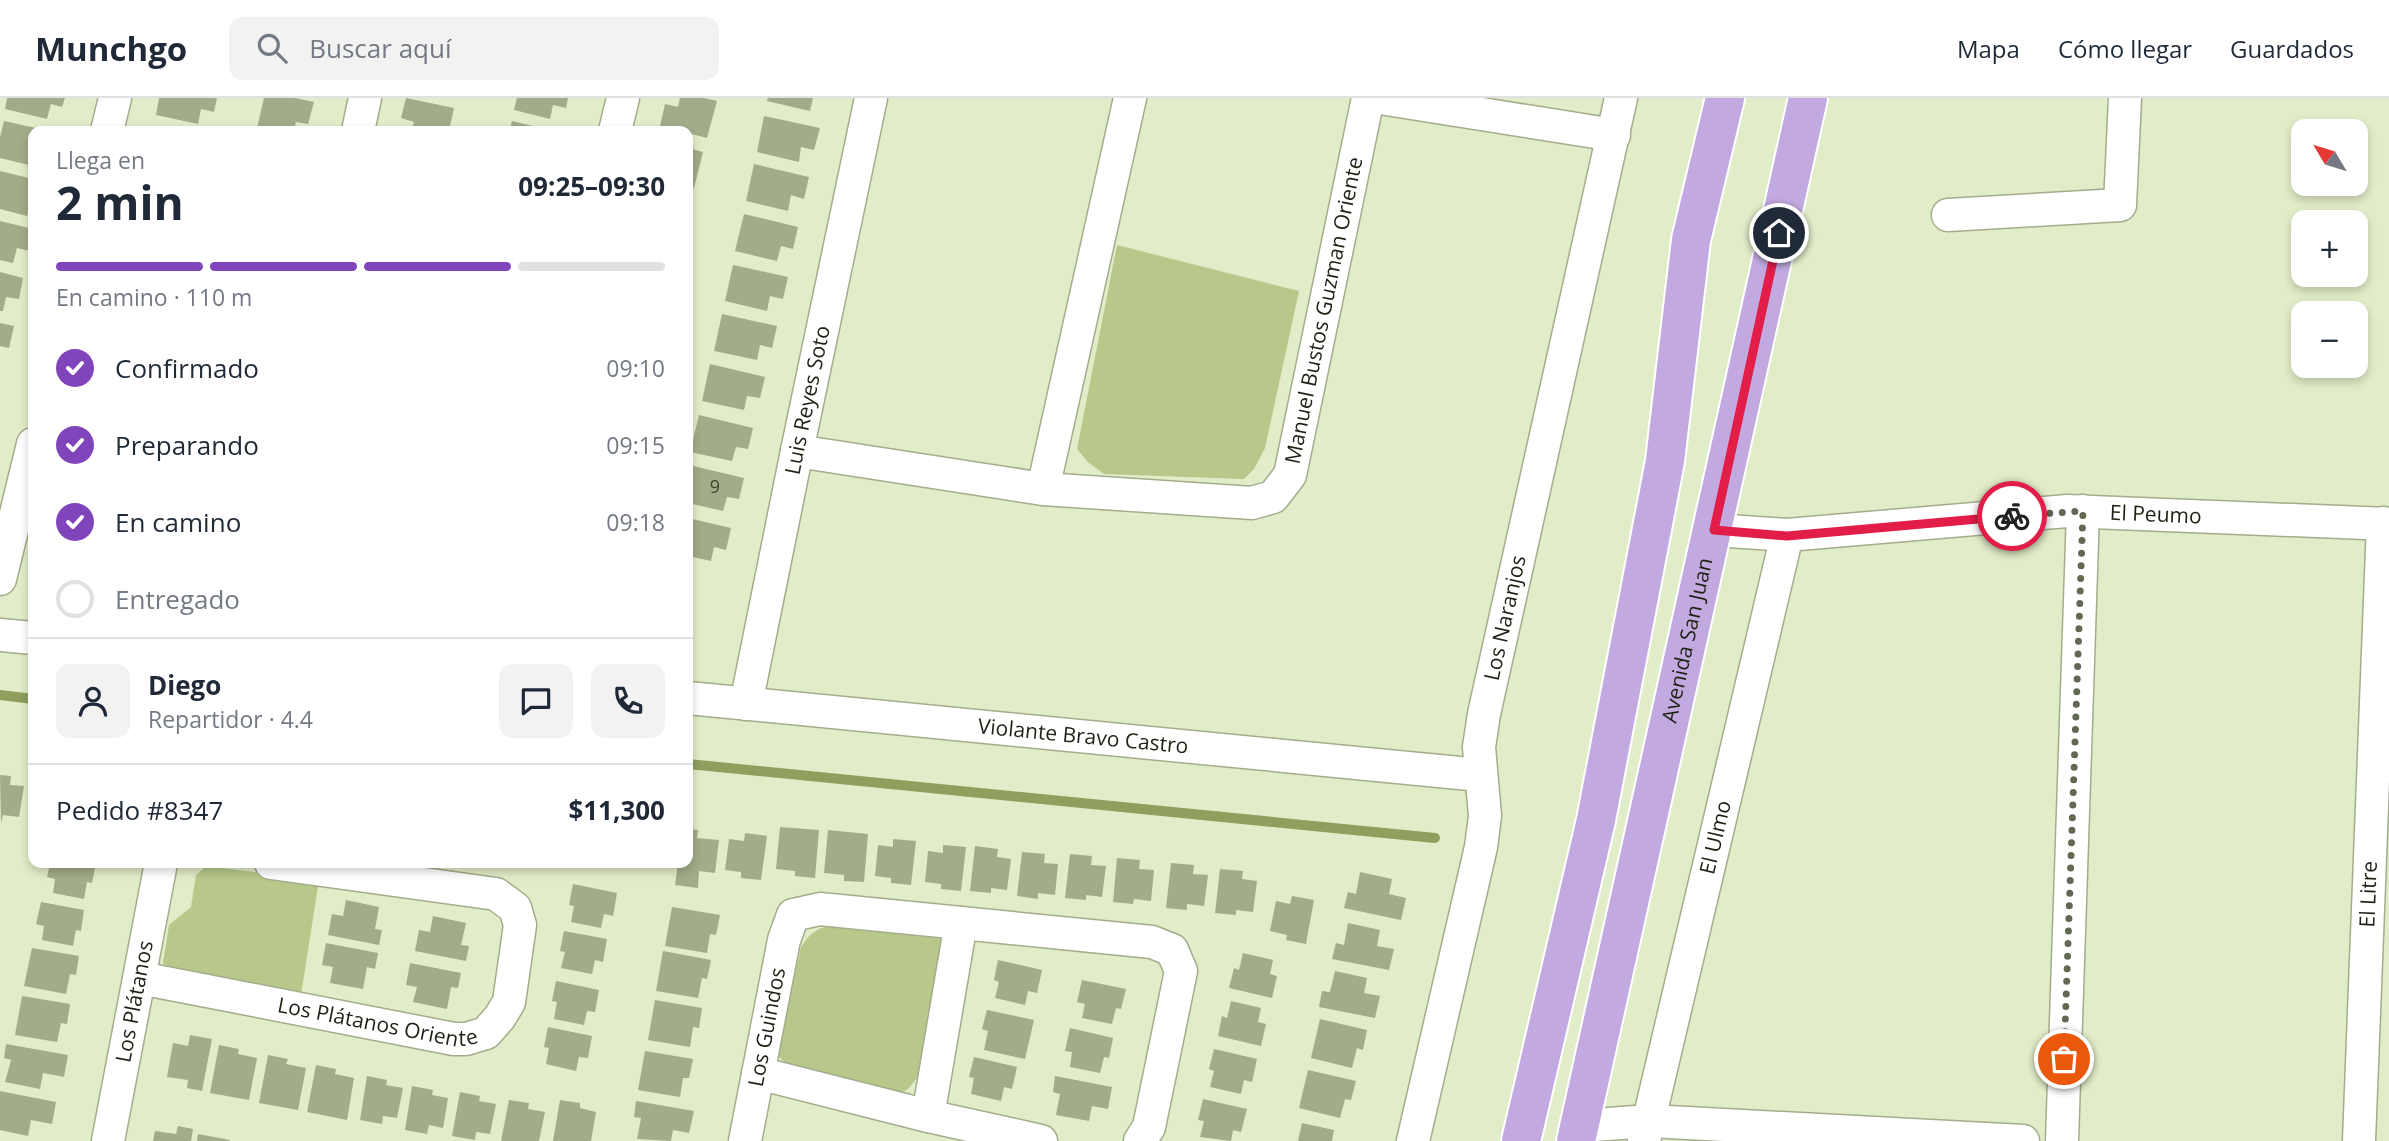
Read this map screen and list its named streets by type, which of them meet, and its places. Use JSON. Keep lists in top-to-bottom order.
{
  "streets": {
    "main road": ["Avenida San Juan"],
    "street": [
      "Manuel Bustos Guzman Oriente",
      "Luis Reyes Soto",
      "El Peumo",
      "Los Naranjos",
      "Violante Bravo Castro",
      "El Ulmo",
      "El Litre",
      "Los Plátanos",
      "Los Plátanos Oriente",
      "Los Guindos"
    ]
  },
  "crossings": [
    ["Manuel Bustos Guzman Oriente", "Luis Reyes Soto"],
    ["Luis Reyes Soto", "Violante Bravo Castro"],
    ["El Peumo", "Avenida San Juan"],
    ["El Peumo", "El Ulmo"],
    ["El Peumo", "El Litre"],
    ["Los Naranjos", "Violante Bravo Castro"],
    ["Los Plátanos", "Los Plátanos Oriente"]
  ],
  "house_numbers": ["9"],
  "north": "top left",
  "page": {
    "header": "Munchgo",
    "search": "Buscar aquí",
    "nav": ["Mapa", "Cómo llegar", "Guardados"],
    "map_buttons": ["+", "−"],
    "heading": ["2 min", "Llega en", "09:25–09:30"],
    "panel": [
      "Diego",
      "Repartidor · 4.4",
      "Pedido #8347",
      "$11,300"
    ],
    "bar": "En camino · 110 m",
    "list": [
      ["Confirmado", "09:10"],
      ["Preparando", "09:15"],
      ["En camino", "09:18"],
      "Entregado"
    ]
  }
}
